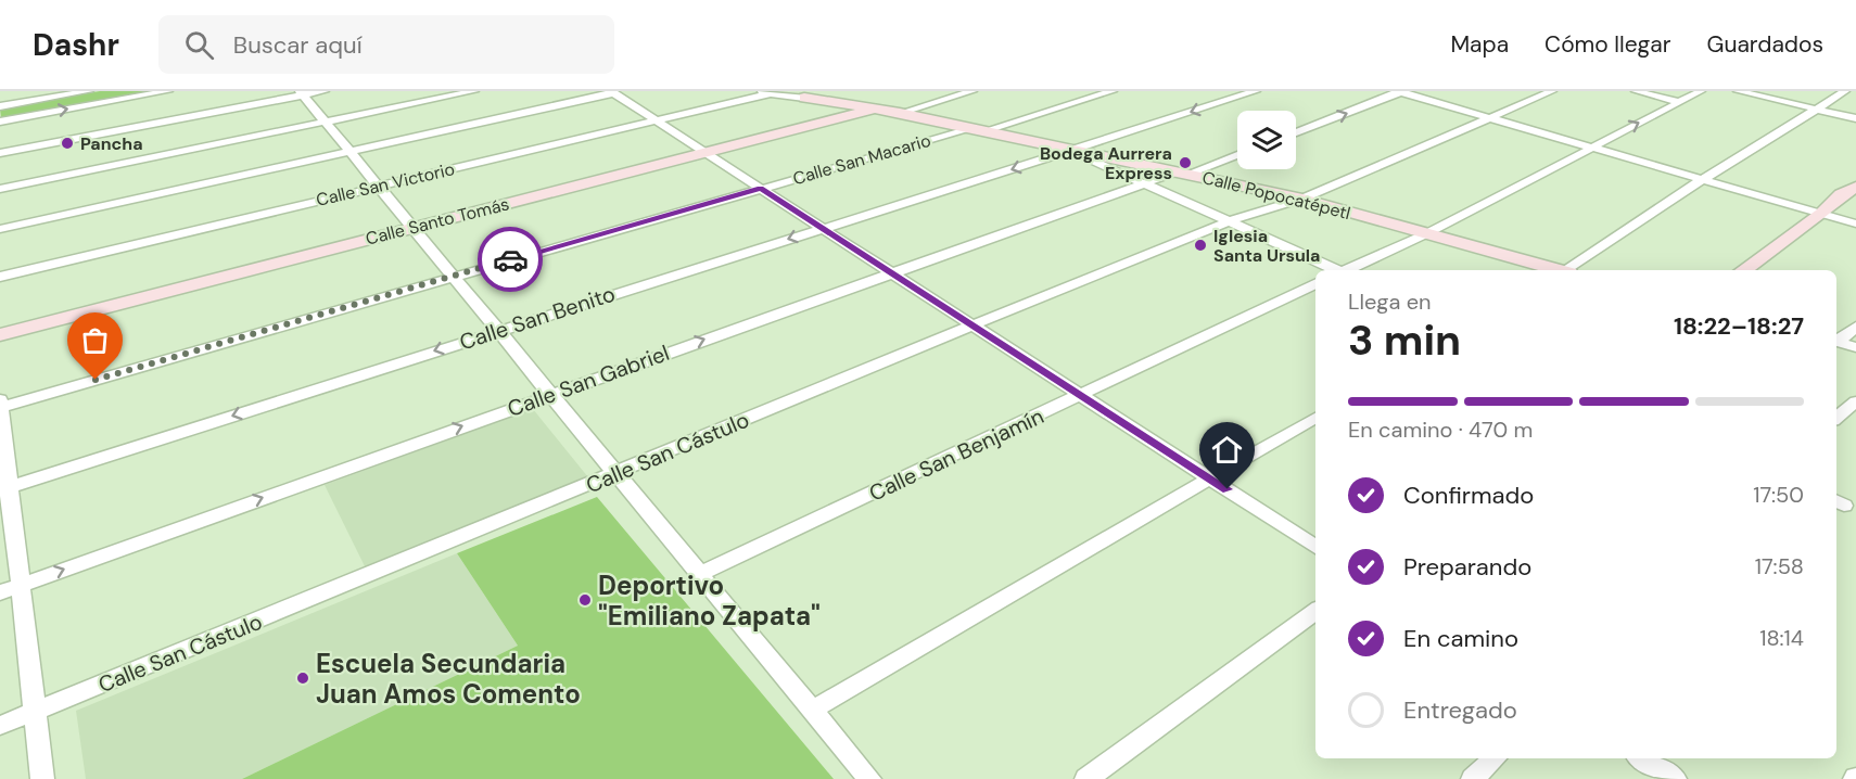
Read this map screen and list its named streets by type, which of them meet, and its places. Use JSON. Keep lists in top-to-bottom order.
{
  "streets": {
    "street": [
      "Calle San Macario",
      "Calle San Victorio",
      "Calle Popocatépetl",
      "Calle Santo Tomás",
      "Calle San Benito",
      "Calle San Gabriel",
      "Calle San Cástulo",
      "Calle San Benjamín"
    ]
  },
  "crossings": [
    ["Calle San Macario", "Calle Popocatépetl"],
    ["Calle San Victorio", "Calle Popocatépetl"],
    ["Calle Popocatépetl", "Calle Santo Tomás"],
    ["Calle Popocatépetl", "Calle San Benito"],
    ["Calle Popocatépetl", "Calle San Gabriel"],
    ["Calle Popocatépetl", "Calle San Cástulo"]
  ],
  "one_way": ["Calle San Benito", "Calle San Gabriel"],
  "places": [
    "Pancha",
    "Bodega Aurrera Express",
    "Iglesia Santa Ursula",
    "Deportivo \"Emiliano Zapata\"",
    "Escuela Secundaria Juan Amos Comento"
  ],
  "page": {
    "header": "Dashr",
    "search": "Buscar aquí",
    "nav": ["Mapa", "Cómo llegar", "Guardados"],
    "heading": ["3 min", "Llega en", "18:22–18:27"],
    "bar": "En camino · 470 m",
    "list": [
      ["Confirmado", "17:50"],
      ["Preparando", "17:58"],
      ["En camino", "18:14"],
      "Entregado"
    ]
  }
}
